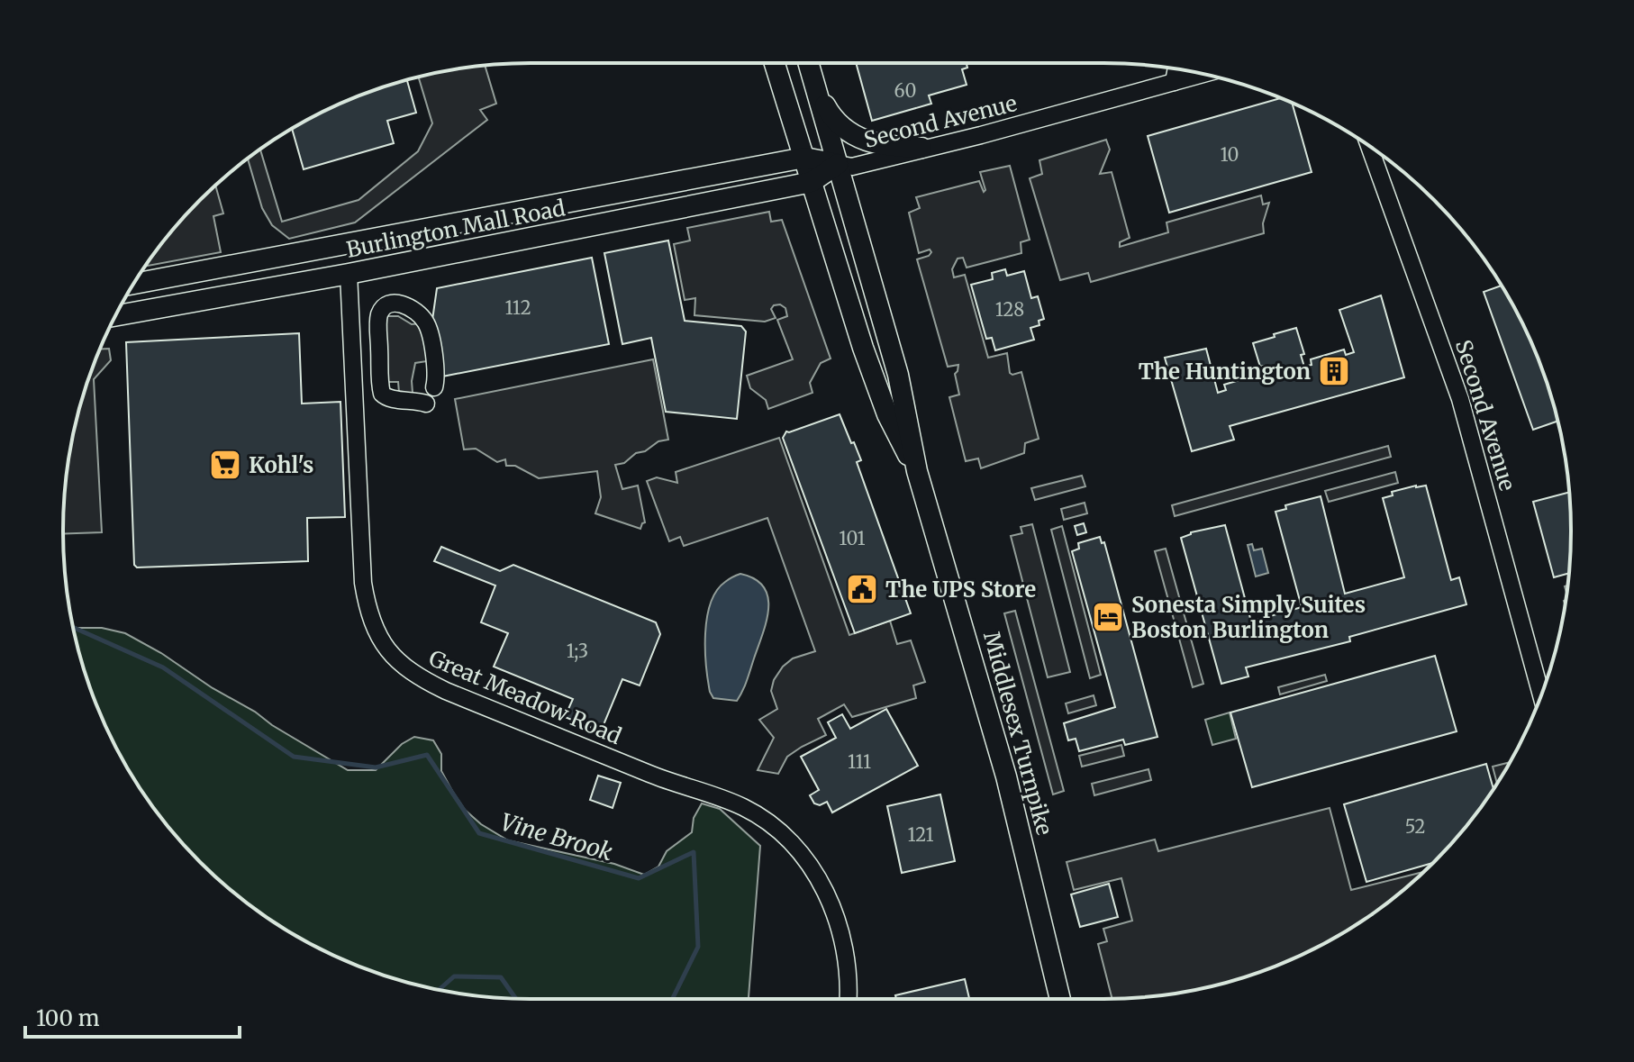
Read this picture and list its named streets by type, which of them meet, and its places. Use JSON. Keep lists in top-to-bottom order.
{
  "streets": {
    "main road": ["Burlington Mall Road", "Middlesex Turnpike"],
    "street": ["Second Avenue", "Great Meadow Road"]
  },
  "crossings": [
    ["Second Avenue", "Middlesex Turnpike"],
    ["Burlington Mall Road", "Great Meadow Road"],
    ["Burlington Mall Road", "Middlesex Turnpike"]
  ],
  "water": ["Vine Brook"],
  "places": {
    "building": ["The Huntington"],
    "supermarket": ["Kohl's"],
    "public building": ["The UPS Store"],
    "hotel": ["Sonesta Simply Suites Boston Burlington"]
  },
  "house_numbers": [
    "60",
    "10",
    "112",
    "128",
    "101",
    "1;3",
    "111",
    "52",
    "121"
  ],
  "scale_bar": "100 m"
}
